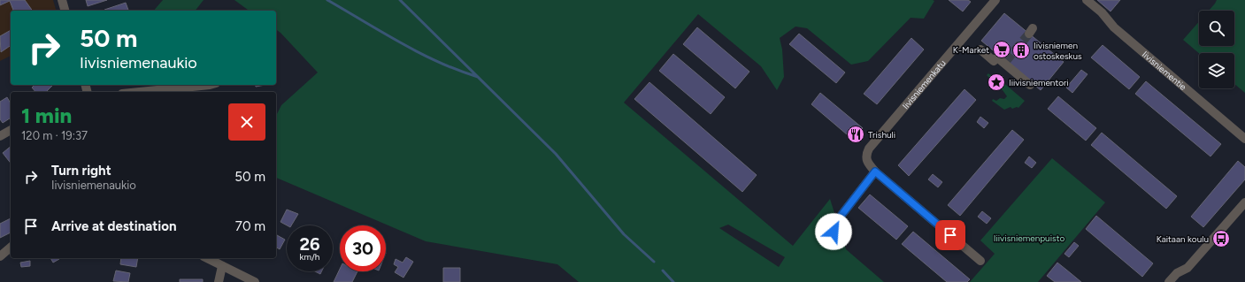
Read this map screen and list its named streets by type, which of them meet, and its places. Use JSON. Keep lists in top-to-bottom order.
{
  "streets": {
    "street": ["Iivisniementie", "Iivisniemenkatu"]
  },
  "parks": ["Iiivisniemenpuisto"],
  "places": {
    "supermarket": ["K-Market"],
    "building": ["Iivisniemen ostoskeskus"],
    "place": ["Iiivisniementori"],
    "restaurant": ["Trishuli"],
    "bus stop": ["Kaitaan koulu"]
  },
  "page": {
    "turn": ["50 m", "Iivisniemenaukio"],
    "heading": ["1 min", "120 m · 19:37"],
    "list": [
      {
        "name": "Turn right",
        "note": "Iivisniemenaukio",
        "value": "50 m"
      },
      {
        "name": "Arrive at destination",
        "value": "70 m"
      }
    ],
    "speed": "26 km/h",
    "limit": "30"
  }
}
